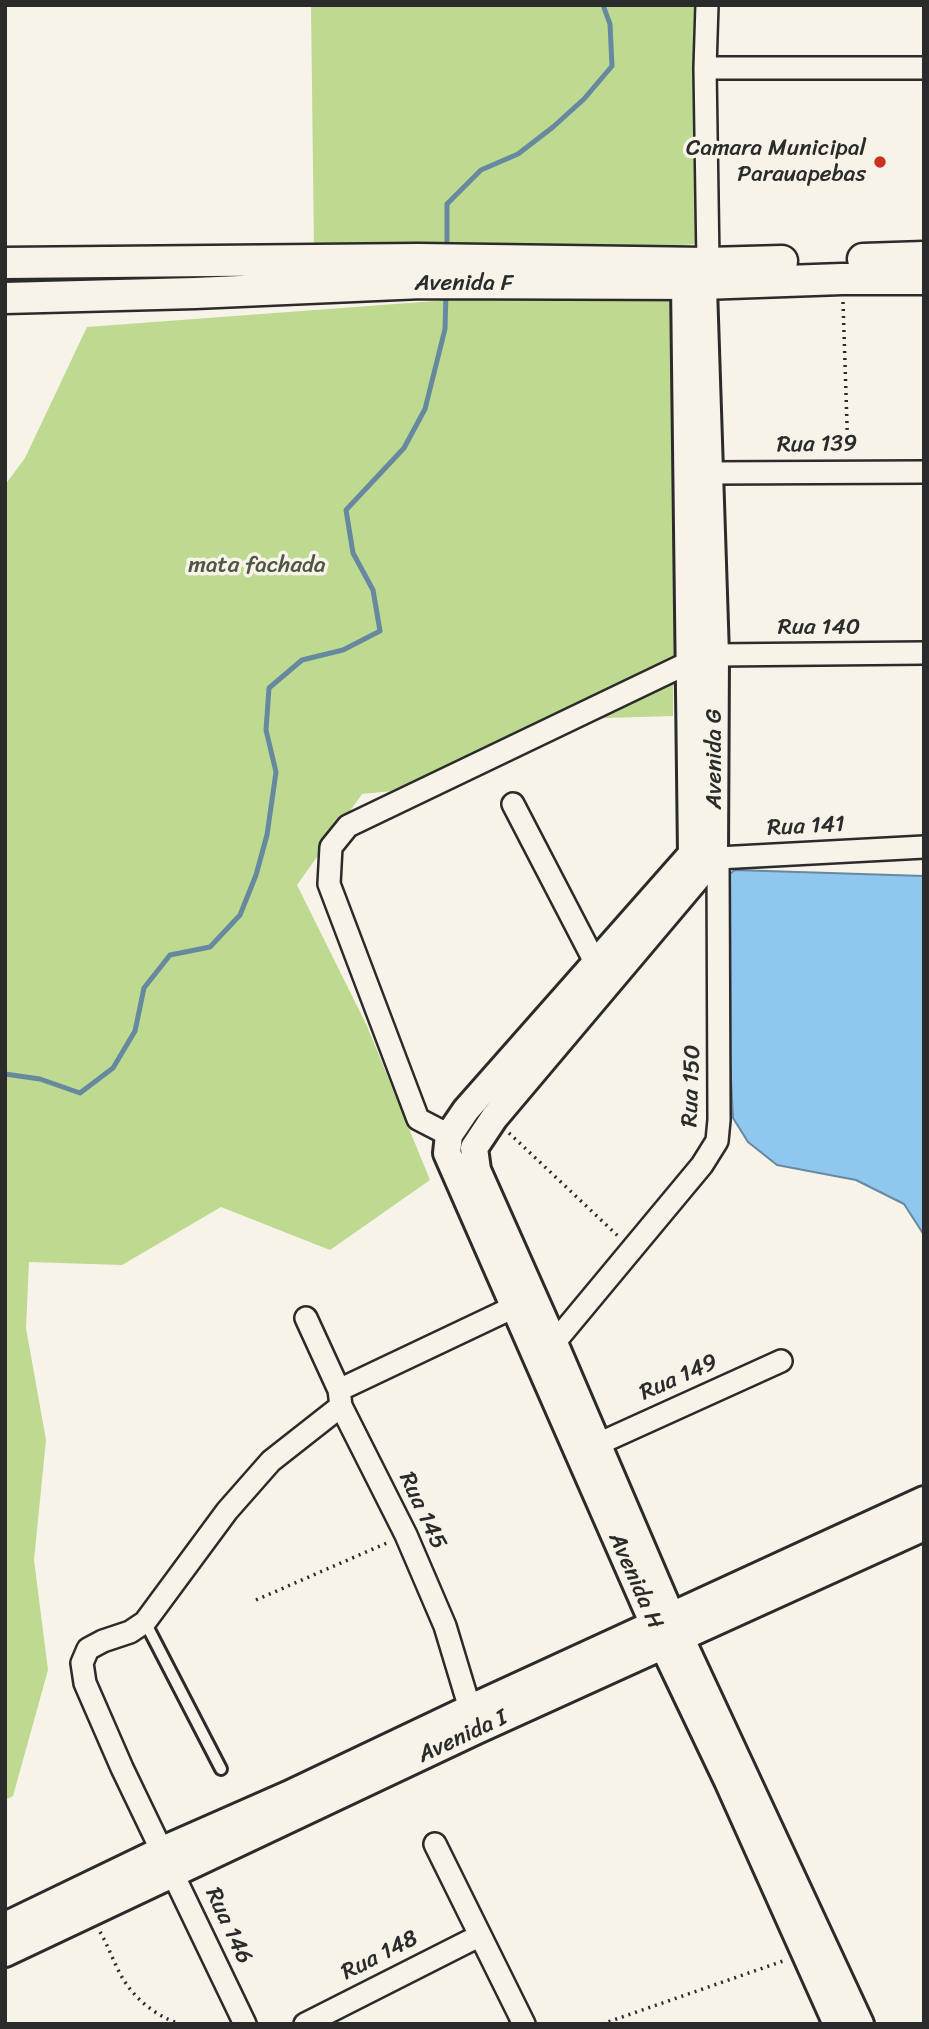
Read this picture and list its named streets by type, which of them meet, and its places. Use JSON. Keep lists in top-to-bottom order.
{
  "streets": {
    "main road": ["Avenida F"],
    "street": [
      "Rua 139",
      "Rua 140",
      "Avenida G",
      "Rua 141",
      "Rua 150",
      "Rua 149",
      "Rua 145",
      "Avenida H",
      "Avenida I",
      "Rua 146",
      "Rua 148"
    ]
  },
  "crossings": [
    ["Avenida F", "Avenida G"],
    ["Rua 139", "Avenida G"],
    ["Rua 140", "Avenida G"],
    ["Avenida G", "Rua 141"],
    ["Avenida G", "Rua 150"],
    ["Rua 141", "Rua 150"],
    ["Rua 150", "Avenida H"],
    ["Rua 149", "Avenida H"],
    ["Rua 145", "Avenida I"],
    ["Avenida H", "Avenida I"],
    ["Avenida I", "Rua 146"]
  ],
  "parks": ["mata fachada"],
  "places": ["Camara Municipal Parauapebas"]
}
